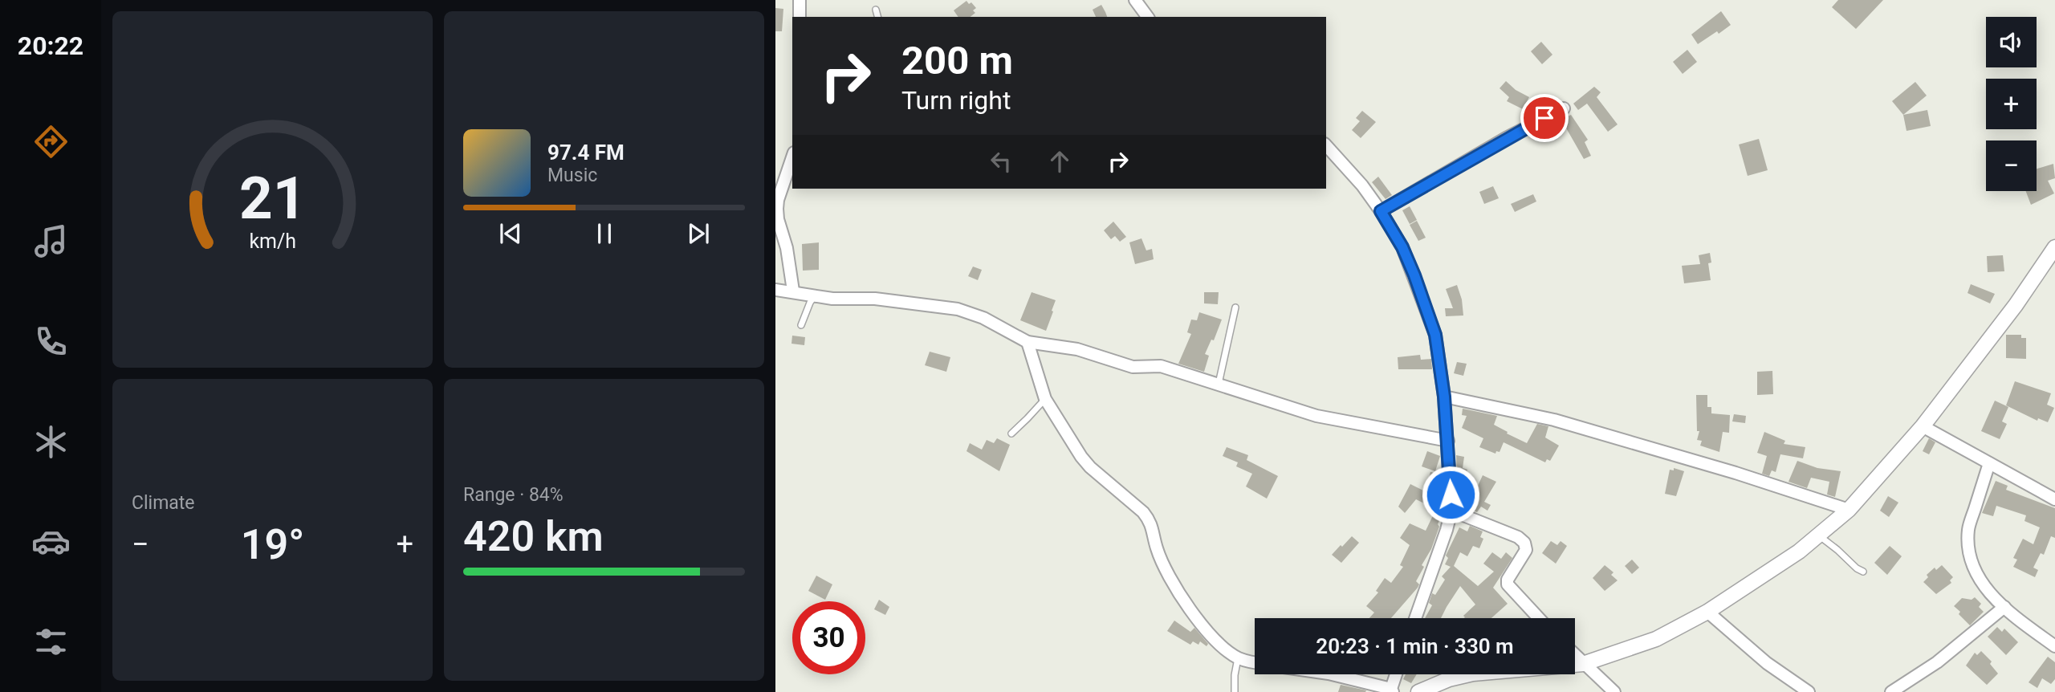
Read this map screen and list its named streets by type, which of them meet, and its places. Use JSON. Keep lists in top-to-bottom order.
{
  "page": {
    "tabs": "20:22",
    "map_buttons": ["+", "−"],
    "turn": ["200 m", "Turn right"],
    "song": ["97.4 FM", "Music"],
    "tile": [
      "Climate",
      ["Range · 84%", "420 km"]
    ],
    "heat": ["−", "19°", "+"],
    "limit": "30",
    "trip": "20:23 · 1 min · 330 m",
    "gauge": ["21", "km/h"]
  }
}
